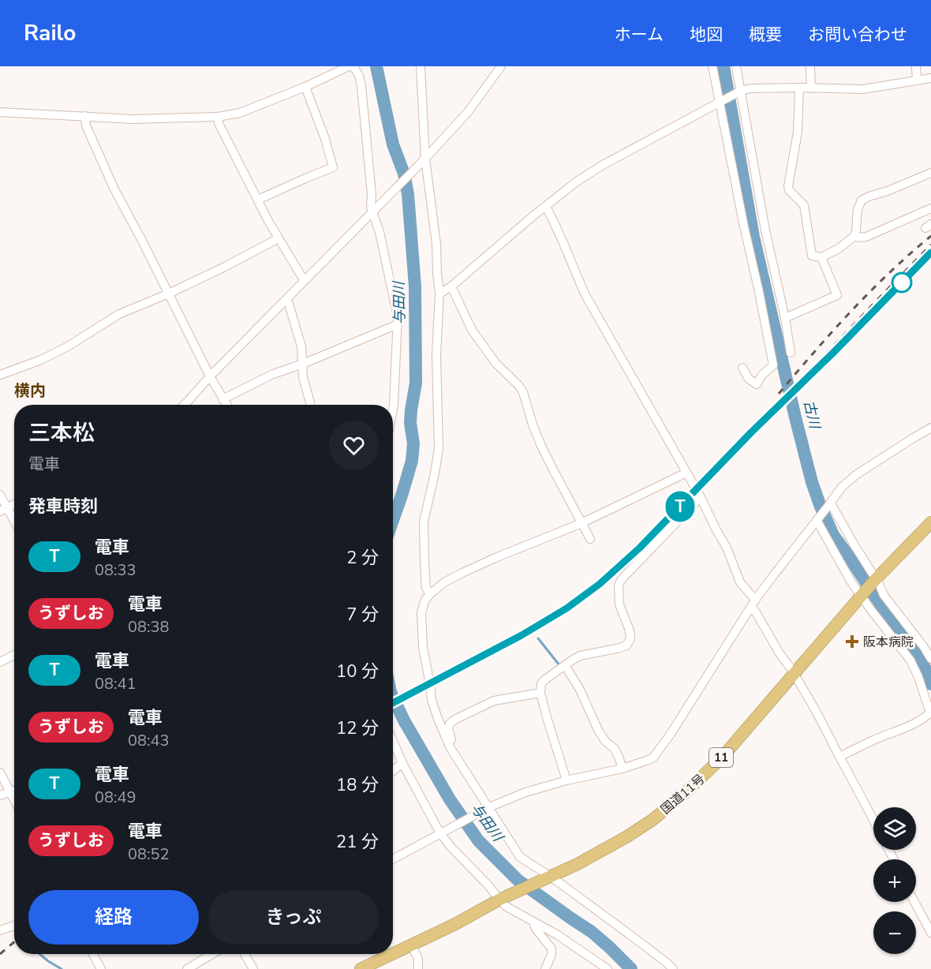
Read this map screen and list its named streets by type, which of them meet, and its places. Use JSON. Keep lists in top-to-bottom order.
{
  "streets": {
    "highway": ["11", "国道11号"]
  },
  "districts": ["横内"],
  "water": ["与田川", "古川"],
  "places": {
    "health": ["阪本病院"]
  },
  "page": {
    "header": "Railo",
    "nav": [
      "ホーム",
      "地図",
      "概要",
      "お問い合わせ"
    ],
    "on_map": "T",
    "heading": [
      ["三本松", "電車"],
      "発車時刻"
    ],
    "list": [
      {
        "mark": "T",
        "name": "電車",
        "note": "08:33",
        "value": "2 分"
      },
      {
        "mark": "うずしお",
        "name": "電車",
        "note": "08:38",
        "value": "7 分"
      },
      {
        "mark": "T",
        "name": "電車",
        "note": "08:41",
        "value": "10 分"
      },
      {
        "mark": "うずしお",
        "name": "電車",
        "note": "08:43",
        "value": "12 分"
      },
      {
        "mark": "T",
        "name": "電車",
        "note": "08:49",
        "value": "18 分"
      },
      {
        "mark": "うずしお",
        "name": "電車",
        "note": "08:52",
        "value": "21 分"
      }
    ],
    "map_buttons": ["+", "−"],
    "buttons": ["経路", "きっぷ"]
  }
}
